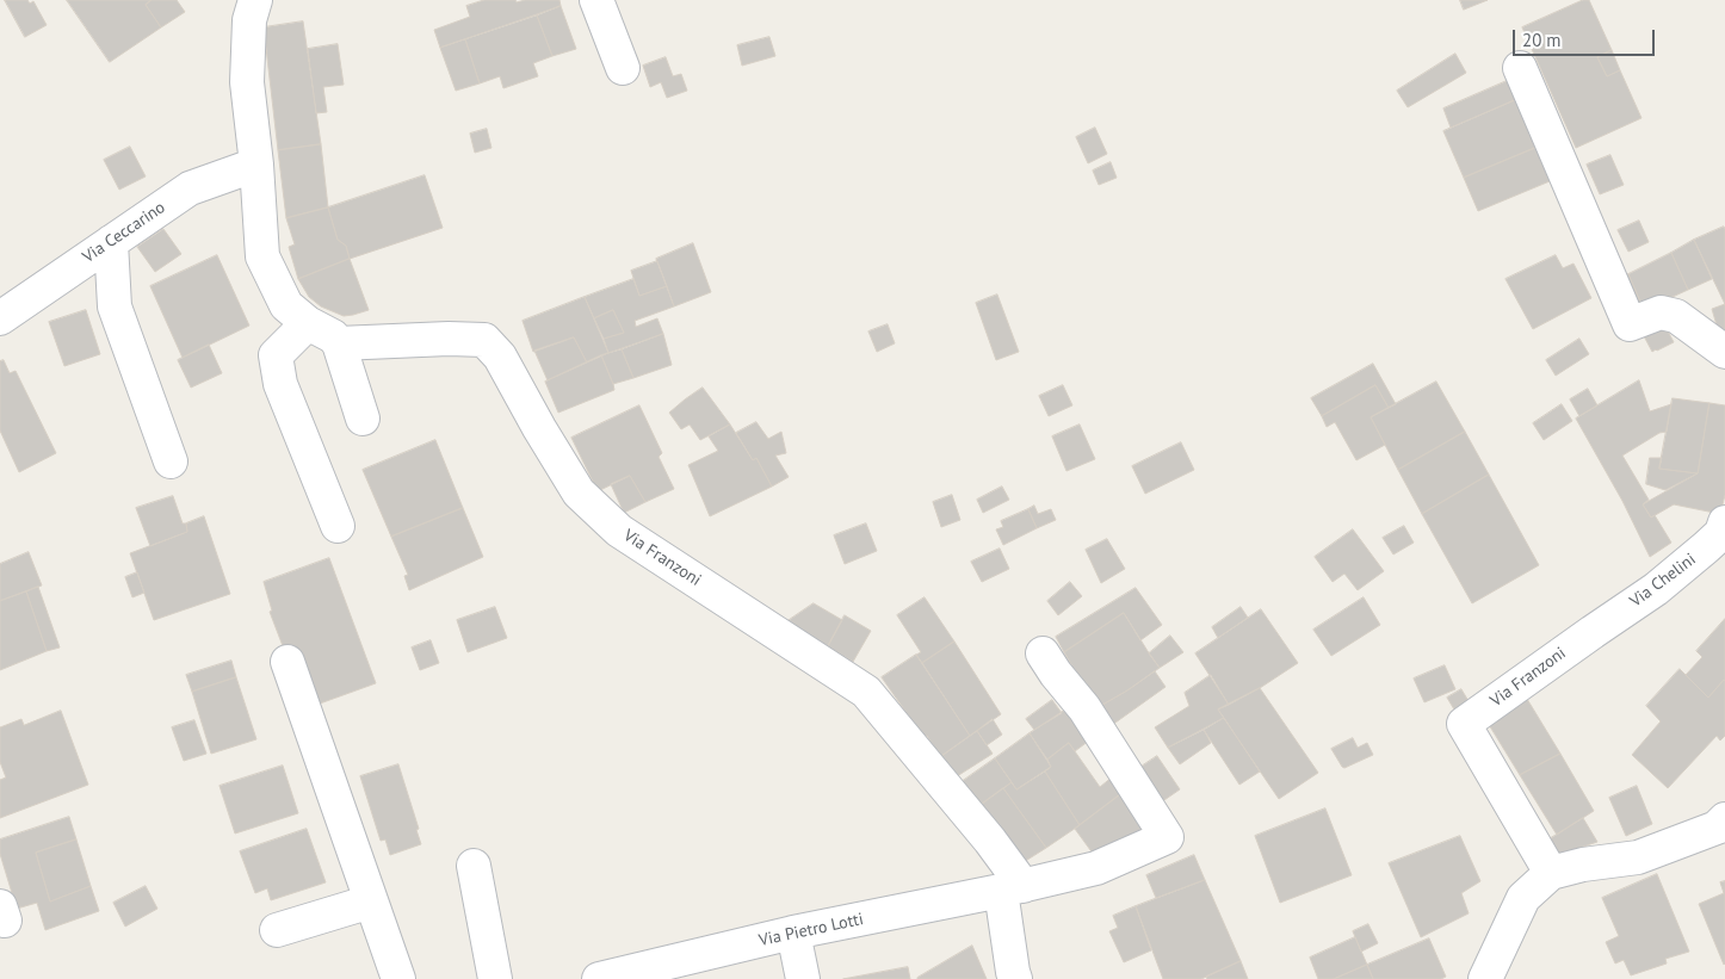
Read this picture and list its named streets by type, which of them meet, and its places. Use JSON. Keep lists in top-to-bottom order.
{
  "streets": {
    "street": [
      "Via Ceccarino",
      "Via Franzoni",
      "Via Chelini",
      "Via Pietro Lotti"
    ]
  },
  "crossings": [
    ["Via Franzoni", "Via Chelini"],
    ["Via Franzoni", "Via Pietro Lotti"]
  ],
  "scale_bar": "20 m"
}
